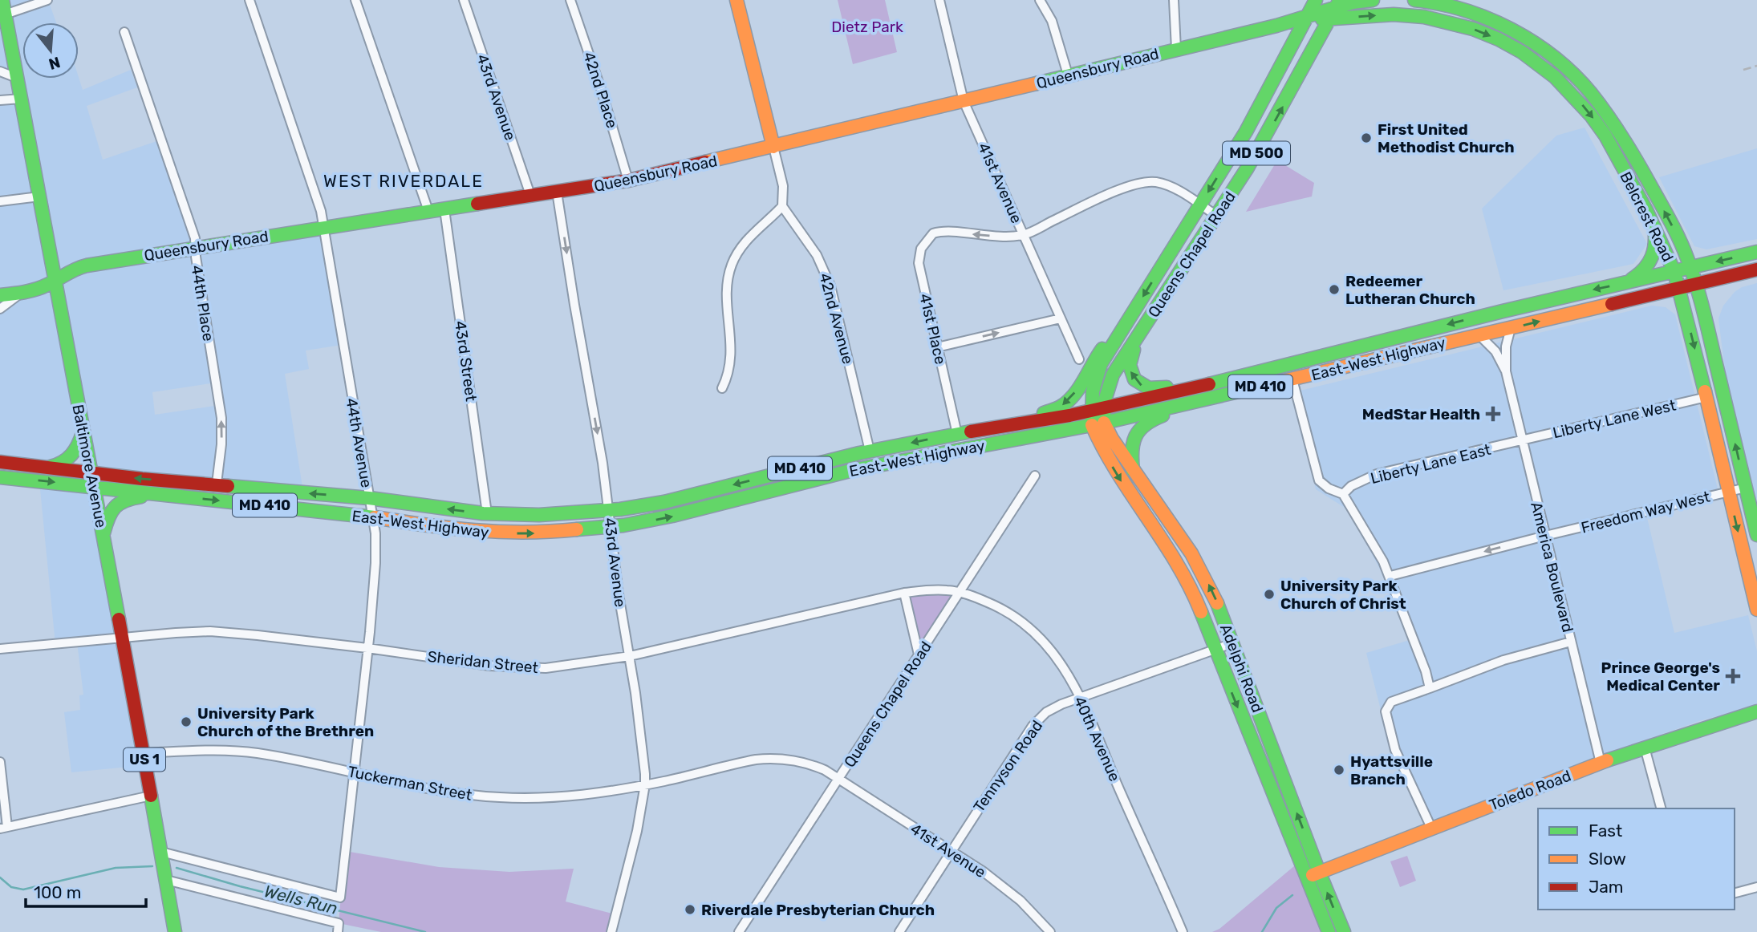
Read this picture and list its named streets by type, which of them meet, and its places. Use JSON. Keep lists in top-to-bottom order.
{
  "streets": {
    "main road": [
      "Queensbury Road",
      "MD 500",
      "Belcrest Road",
      "Queens Chapel Road",
      "East-West Highway",
      "MD 410",
      "Baltimore Avenue",
      "Adelphi Road",
      "US 1",
      "Toledo Road"
    ],
    "street": [
      "42nd Place",
      "43rd Avenue",
      "41st Avenue",
      "44th Place",
      "42nd Avenue",
      "41st Place",
      "43rd Street",
      "Liberty Lane West",
      "44th Avenue",
      "Liberty Lane East",
      "Freedom Way West",
      "America Boulevard",
      "Sheridan Street",
      "40th Avenue",
      "Tennyson Road",
      "Tuckerman Street"
    ]
  },
  "crossings": [
    ["Queensbury Road", "42nd Place"],
    ["Queensbury Road", "43rd Avenue"],
    ["Queensbury Road", "41st Avenue"],
    ["Queensbury Road", "Belcrest Road"],
    ["Queensbury Road", "Queens Chapel Road"],
    ["Queensbury Road", "44th Place"],
    ["Queensbury Road", "43rd Street"],
    ["Queensbury Road", "44th Avenue"],
    ["Queensbury Road", "Baltimore Avenue"],
    ["43rd Avenue", "East-West Highway"],
    ["43rd Avenue", "Sheridan Street"],
    ["43rd Avenue", "Tuckerman Street"],
    ["41st Avenue", "Queens Chapel Road"],
    ["41st Avenue", "41st Place"],
    ["41st Avenue", "Tennyson Road"],
    ["41st Avenue", "Tuckerman Street"],
    ["Belcrest Road", "Queens Chapel Road"],
    ["Belcrest Road", "East-West Highway"],
    ["Belcrest Road", "Liberty Lane West"],
    ["Belcrest Road", "Freedom Way West"],
    ["Queens Chapel Road", "East-West Highway"],
    ["Queens Chapel Road", "Sheridan Street"],
    ["Queens Chapel Road", "Adelphi Road"],
    ["Queens Chapel Road", "40th Avenue"],
    ["Queens Chapel Road", "Tuckerman Street"],
    ["44th Place", "East-West Highway"],
    ["42nd Avenue", "East-West Highway"],
    ["41st Place", "East-West Highway"],
    ["East-West Highway", "43rd Street"],
    ["East-West Highway", "44th Avenue"],
    ["East-West Highway", "Baltimore Avenue"],
    ["East-West Highway", "America Boulevard"],
    ["East-West Highway", "Adelphi Road"],
    ["Liberty Lane West", "Liberty Lane East"],
    ["Liberty Lane West", "America Boulevard"],
    ["44th Avenue", "Baltimore Avenue"],
    ["44th Avenue", "Sheridan Street"],
    ["44th Avenue", "Tuckerman Street"],
    ["Liberty Lane East", "America Boulevard"],
    ["Baltimore Avenue", "Sheridan Street"],
    ["Baltimore Avenue", "Tuckerman Street"],
    ["Freedom Way West", "America Boulevard"],
    ["America Boulevard", "Toledo Road"],
    ["Sheridan Street", "40th Avenue"],
    ["Adelphi Road", "Tennyson Road"],
    ["Adelphi Road", "Toledo Road"],
    ["40th Avenue", "Tennyson Road"]
  ],
  "one_way": ["44th Place", "Freedom Way West"],
  "districts": ["WEST RIVERDALE"],
  "water": ["Wells Run"],
  "parks": ["Dietz Park"],
  "places": {
    "other": [
      "First United Methodist Church",
      "Redeemer Lutheran Church",
      "University Park Church of Christ",
      "University Park Church of the Brethren",
      "Hyattsville Branch",
      "Riverdale Presbyterian Church"
    ],
    "health": ["MedStar Health", "Prince George's Medical Center"]
  },
  "legend": ["Fast", "Slow", "Jam"],
  "scale_bar": "100 m",
  "north": "bottom"
}
